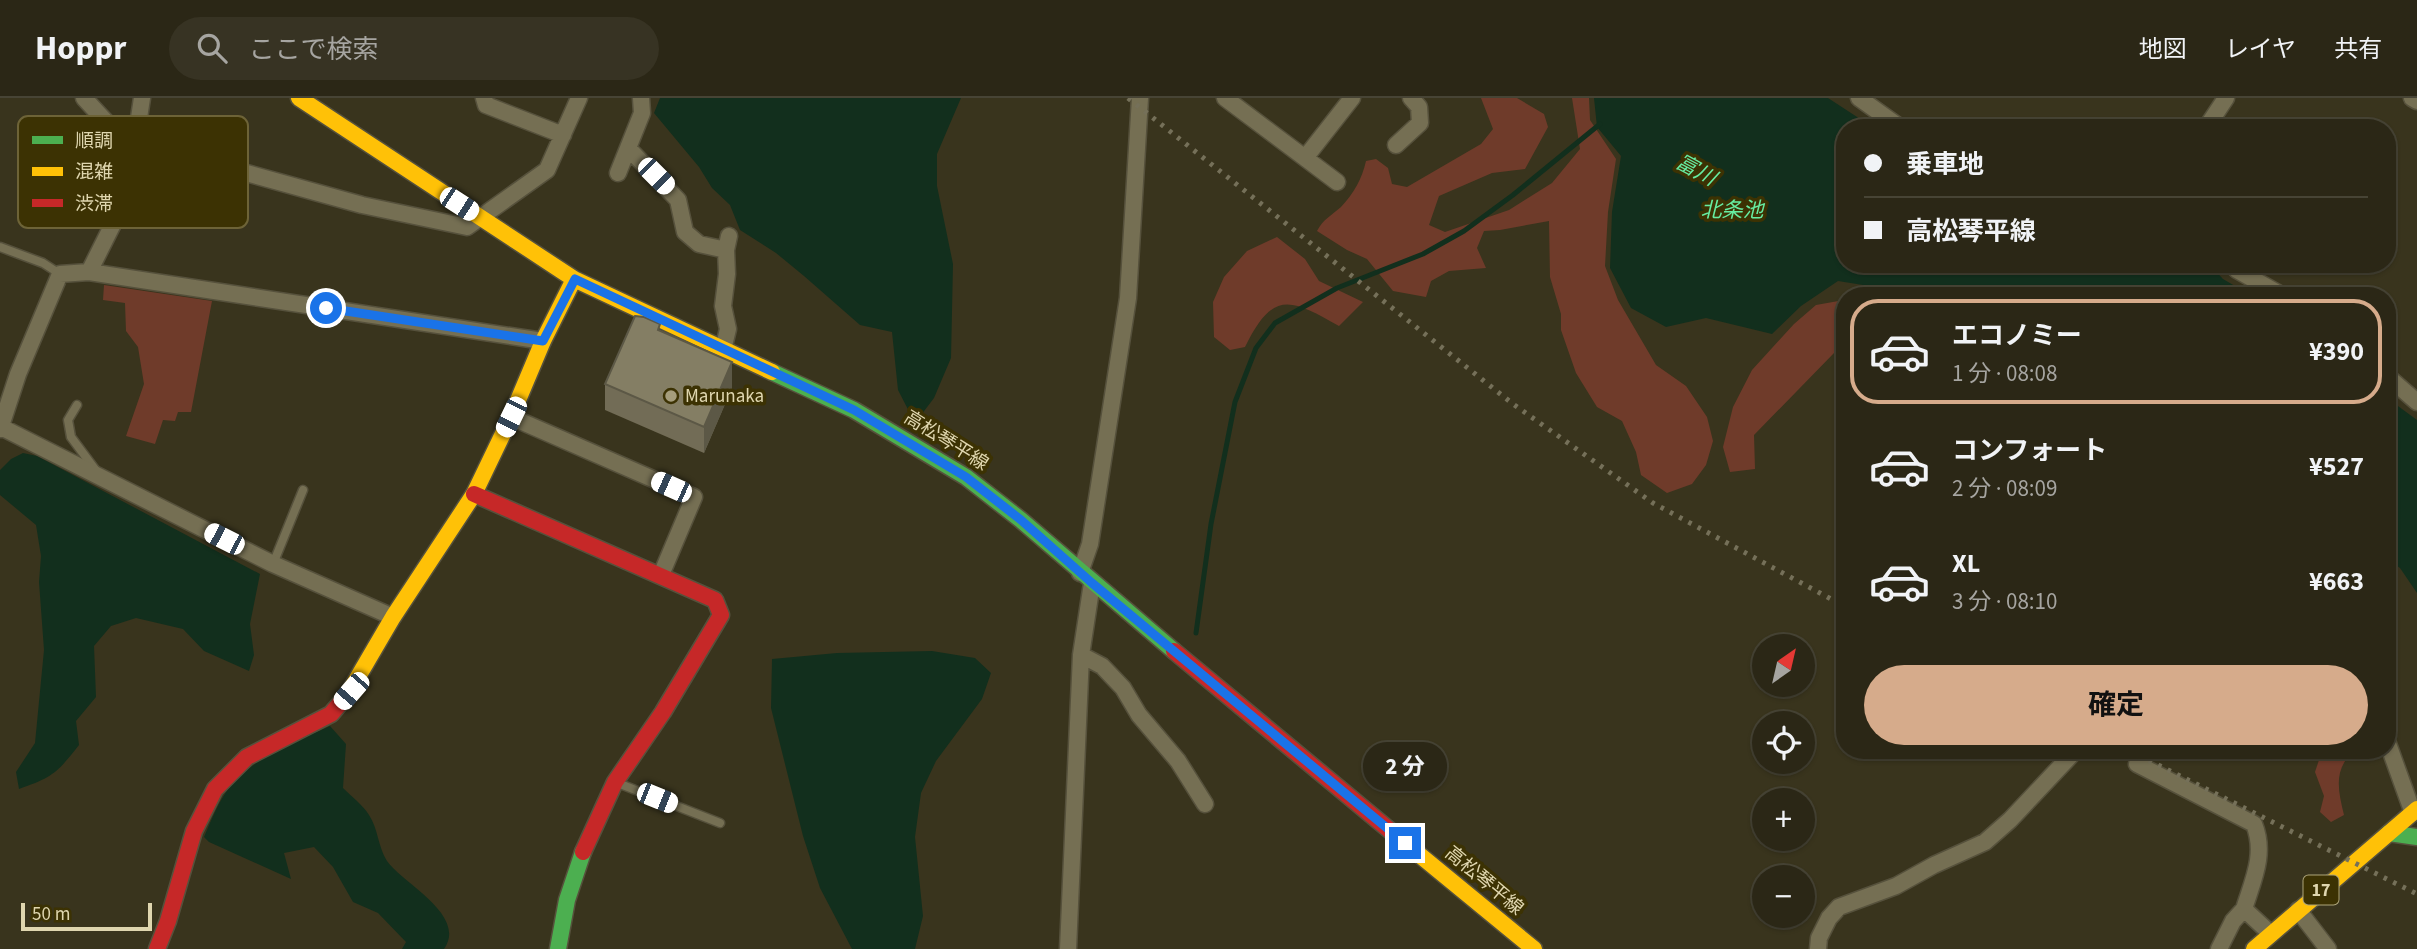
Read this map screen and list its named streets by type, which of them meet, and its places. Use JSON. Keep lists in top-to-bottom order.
{
  "streets": {
    "main road": ["高松琴平線", "17"]
  },
  "water": ["富川", "北条池"],
  "places": ["Marunaka"],
  "legend": ["順調", "混雑", "渋滞"],
  "scale_bar": "50 m",
  "north": "top right",
  "page": {
    "header": "Hoppr",
    "search": "ここで検索",
    "nav": ["地図", "レイヤ", "共有"],
    "banner": ["乗車地", "高松琴平線"],
    "list": [
      {
        "name": "エコノミー",
        "note": "1 分 · 08:08",
        "value": "¥390"
      },
      {
        "name": "コンフォート",
        "note": "2 分 · 08:09",
        "value": "¥527"
      },
      {
        "name": "XL",
        "note": "3 分 · 08:10",
        "value": "¥663"
      }
    ],
    "map_buttons": ["+", "−"],
    "buttons": "確定",
    "bubble": "2 分",
    "scale": "50 m"
  }
}
